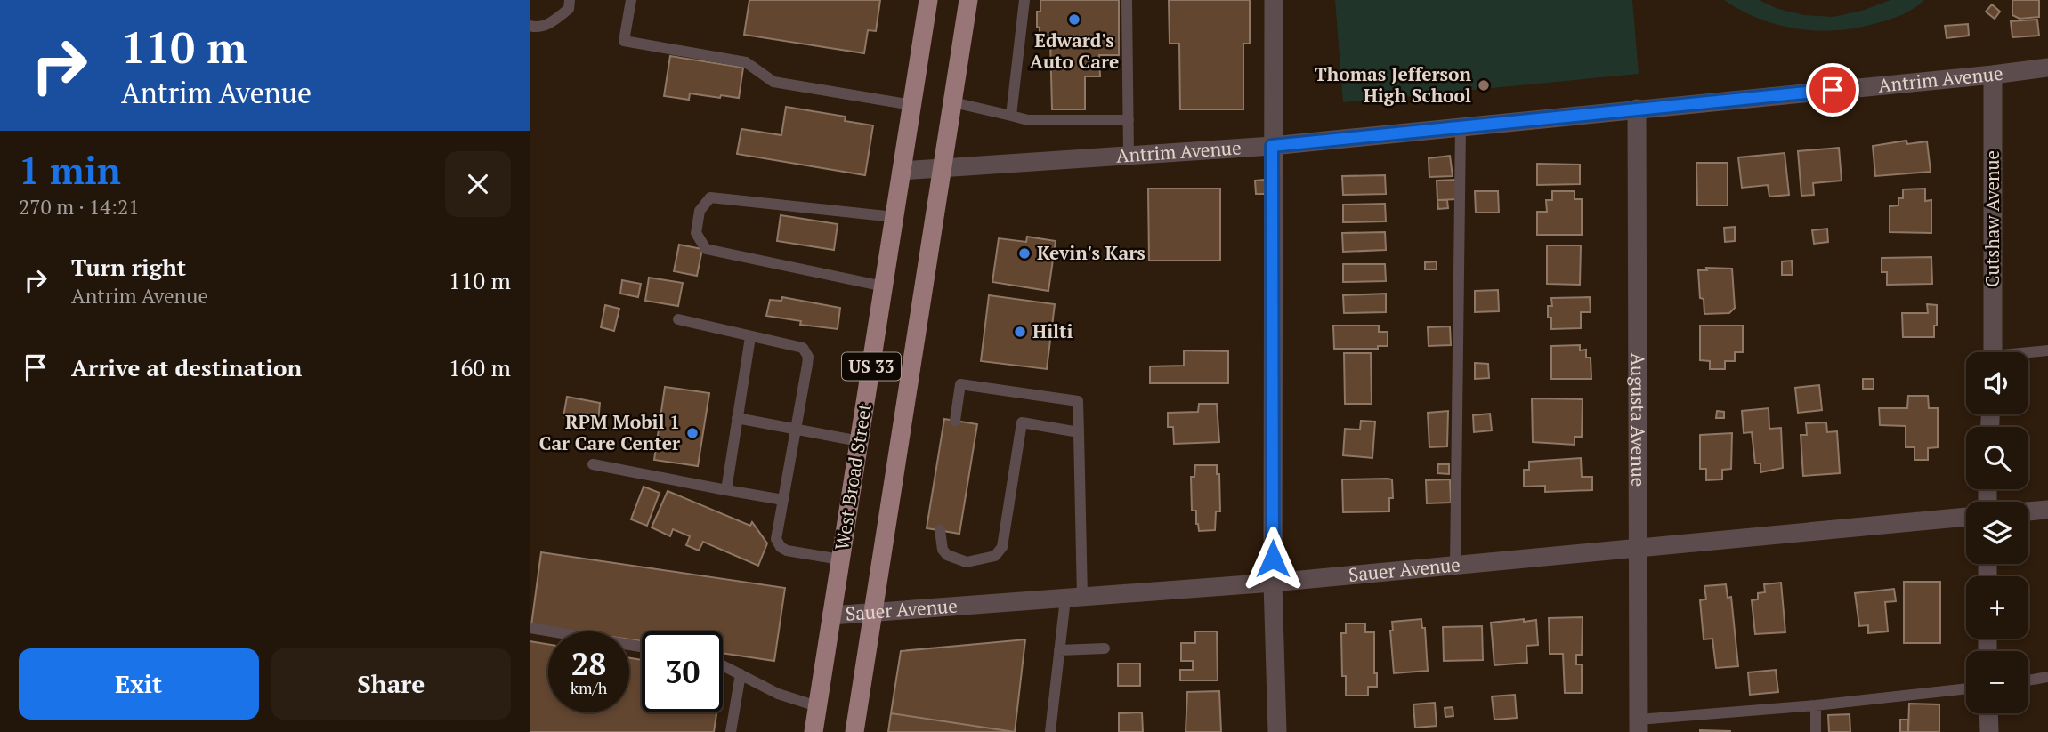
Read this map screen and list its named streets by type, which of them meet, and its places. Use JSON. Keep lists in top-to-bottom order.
{
  "streets": {
    "main road": ["US 33", "West Broad Street"],
    "street": [
      "Antrim Avenue",
      "Cutshaw Avenue",
      "Augusta Avenue",
      "Sauer Avenue"
    ]
  },
  "crossings": [
    ["Antrim Avenue", "Cutshaw Avenue"],
    ["Antrim Avenue", "US 33"],
    ["Antrim Avenue", "Augusta Avenue"],
    ["Antrim Avenue", "West Broad Street"],
    ["US 33", "Sauer Avenue"],
    ["Augusta Avenue", "Sauer Avenue"],
    ["West Broad Street", "Sauer Avenue"]
  ],
  "places": [
    "Edward's Auto Care",
    "Thomas Jefferson High School",
    "Kevin's Kars",
    "Hilti",
    "RPM Mobil 1 Car Care Center"
  ],
  "page": {
    "turn": ["110 m", "Antrim Avenue"],
    "heading": ["1 min", "270 m · 14:21"],
    "list": [
      {
        "name": "Turn right",
        "note": "Antrim Avenue",
        "value": "110 m"
      },
      {
        "name": "Arrive at destination",
        "value": "160 m"
      }
    ],
    "map_buttons": ["+", "−"],
    "speed": "28 km/h",
    "limit": "30",
    "buttons": ["Exit", "Share"]
  }
}
